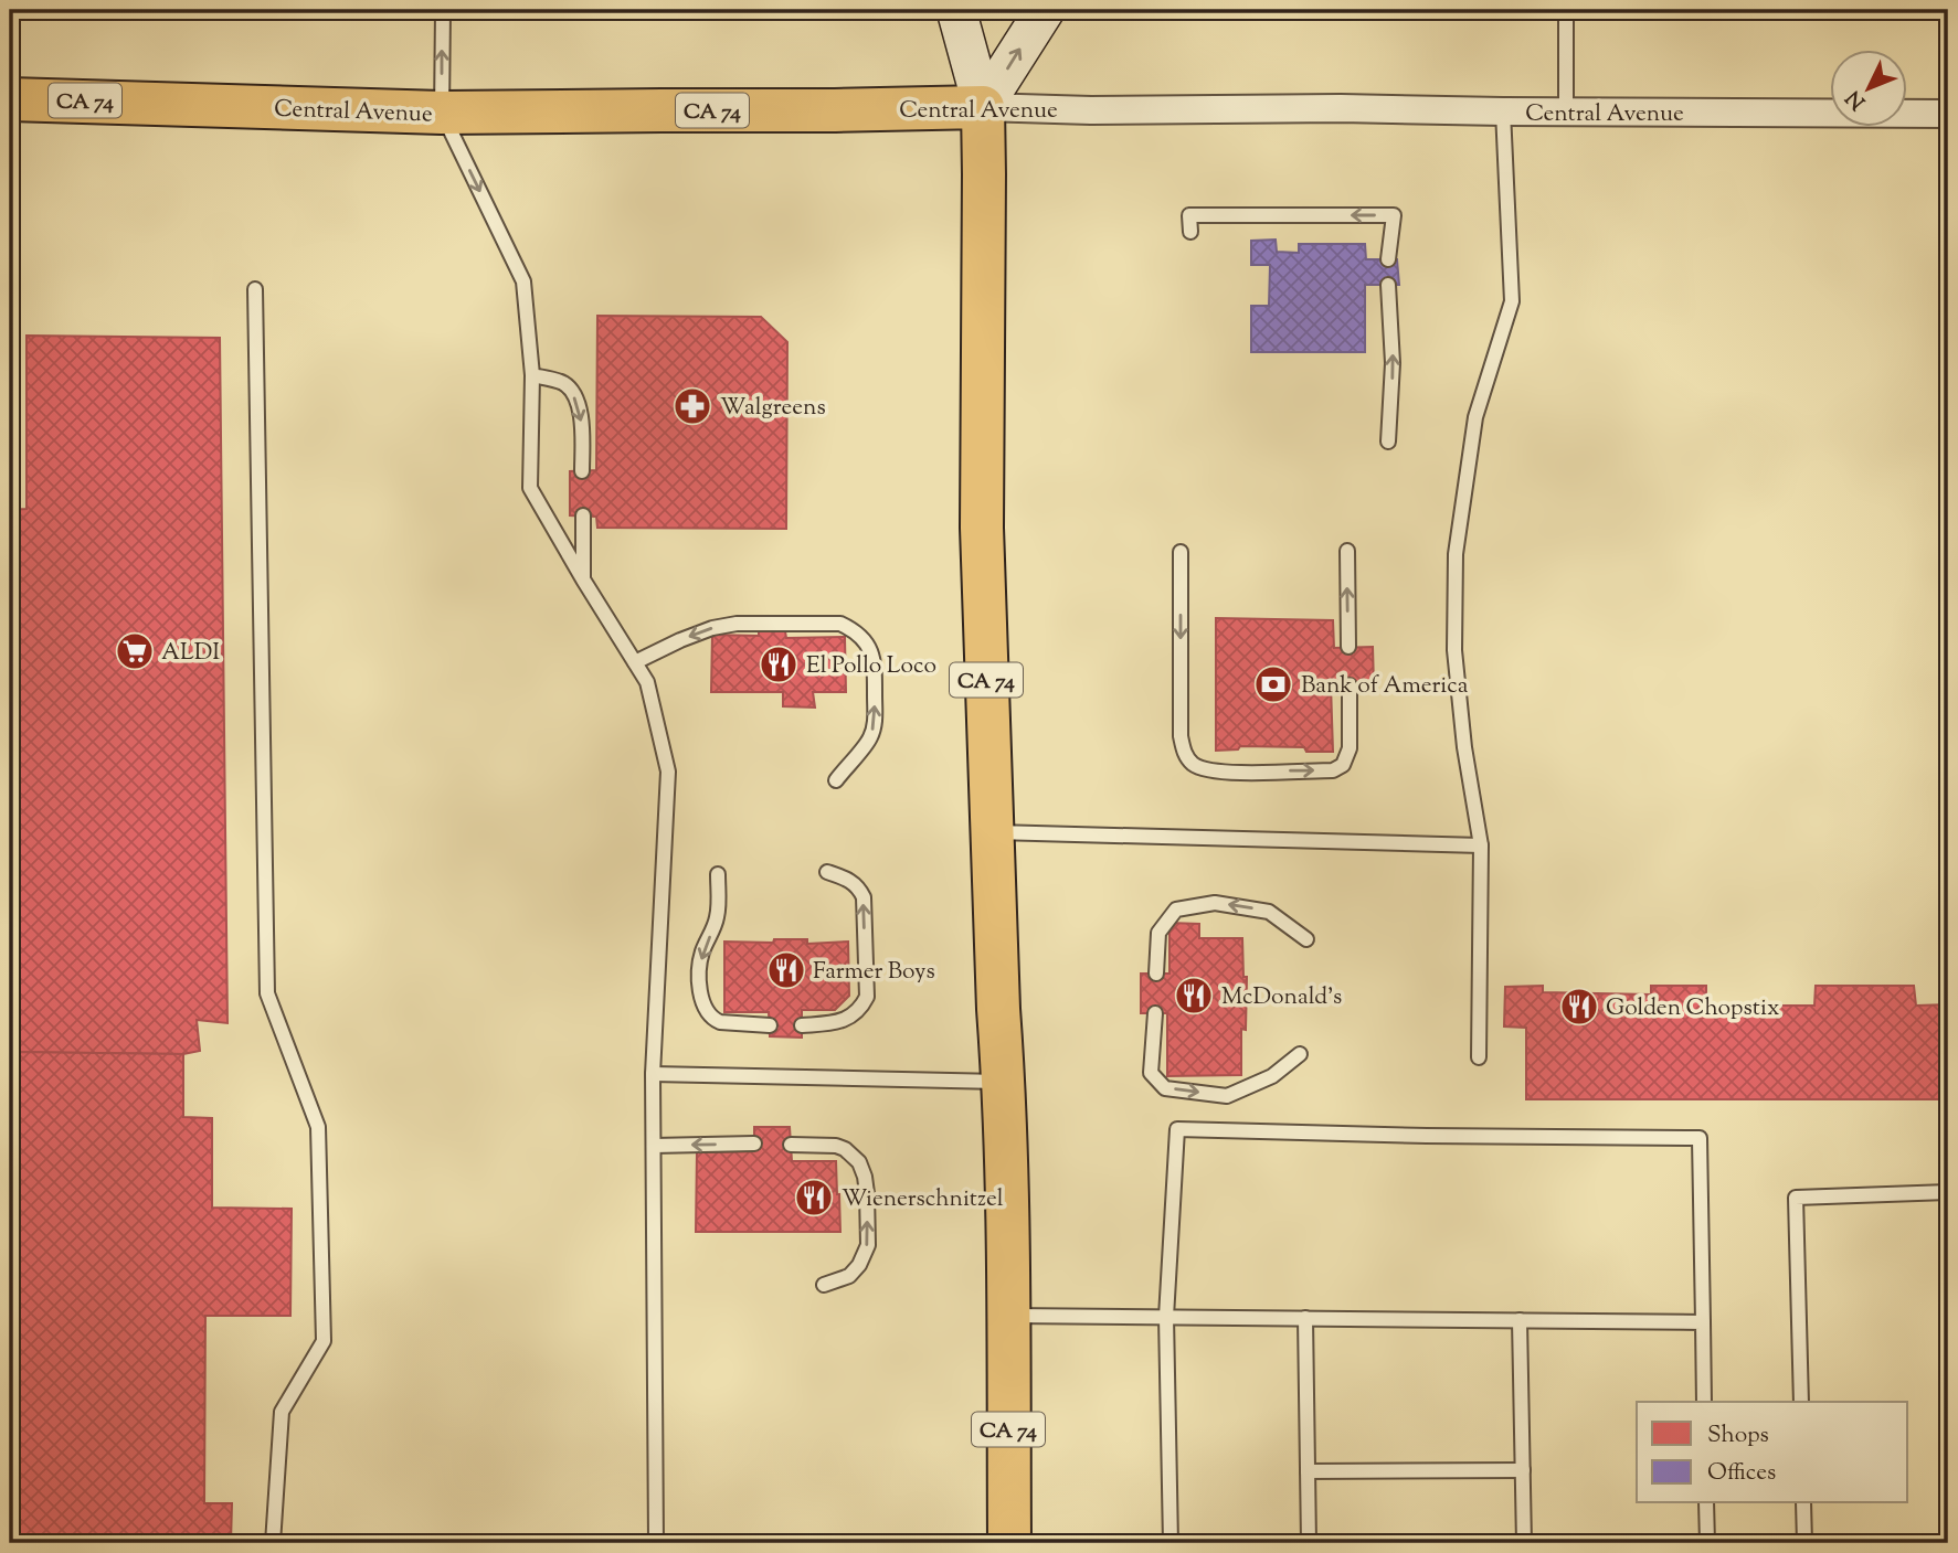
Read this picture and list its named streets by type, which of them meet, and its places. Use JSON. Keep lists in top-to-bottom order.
{
  "streets": {
    "main road": ["CA 74", "Central Avenue"]
  },
  "crossings": [
    ["CA 74", "Central Avenue"]
  ],
  "places": {
    "pharmacy": ["Walgreens"],
    "supermarket": ["ALDI"],
    "restaurant": [
      "El Pollo Loco",
      "Farmer Boys",
      "McDonald's",
      "Golden Chopstix",
      "Wienerschnitzel"
    ],
    "bank": ["Bank of America"]
  },
  "legend": ["Shops", "Offices"],
  "north": "bottom left"
}
